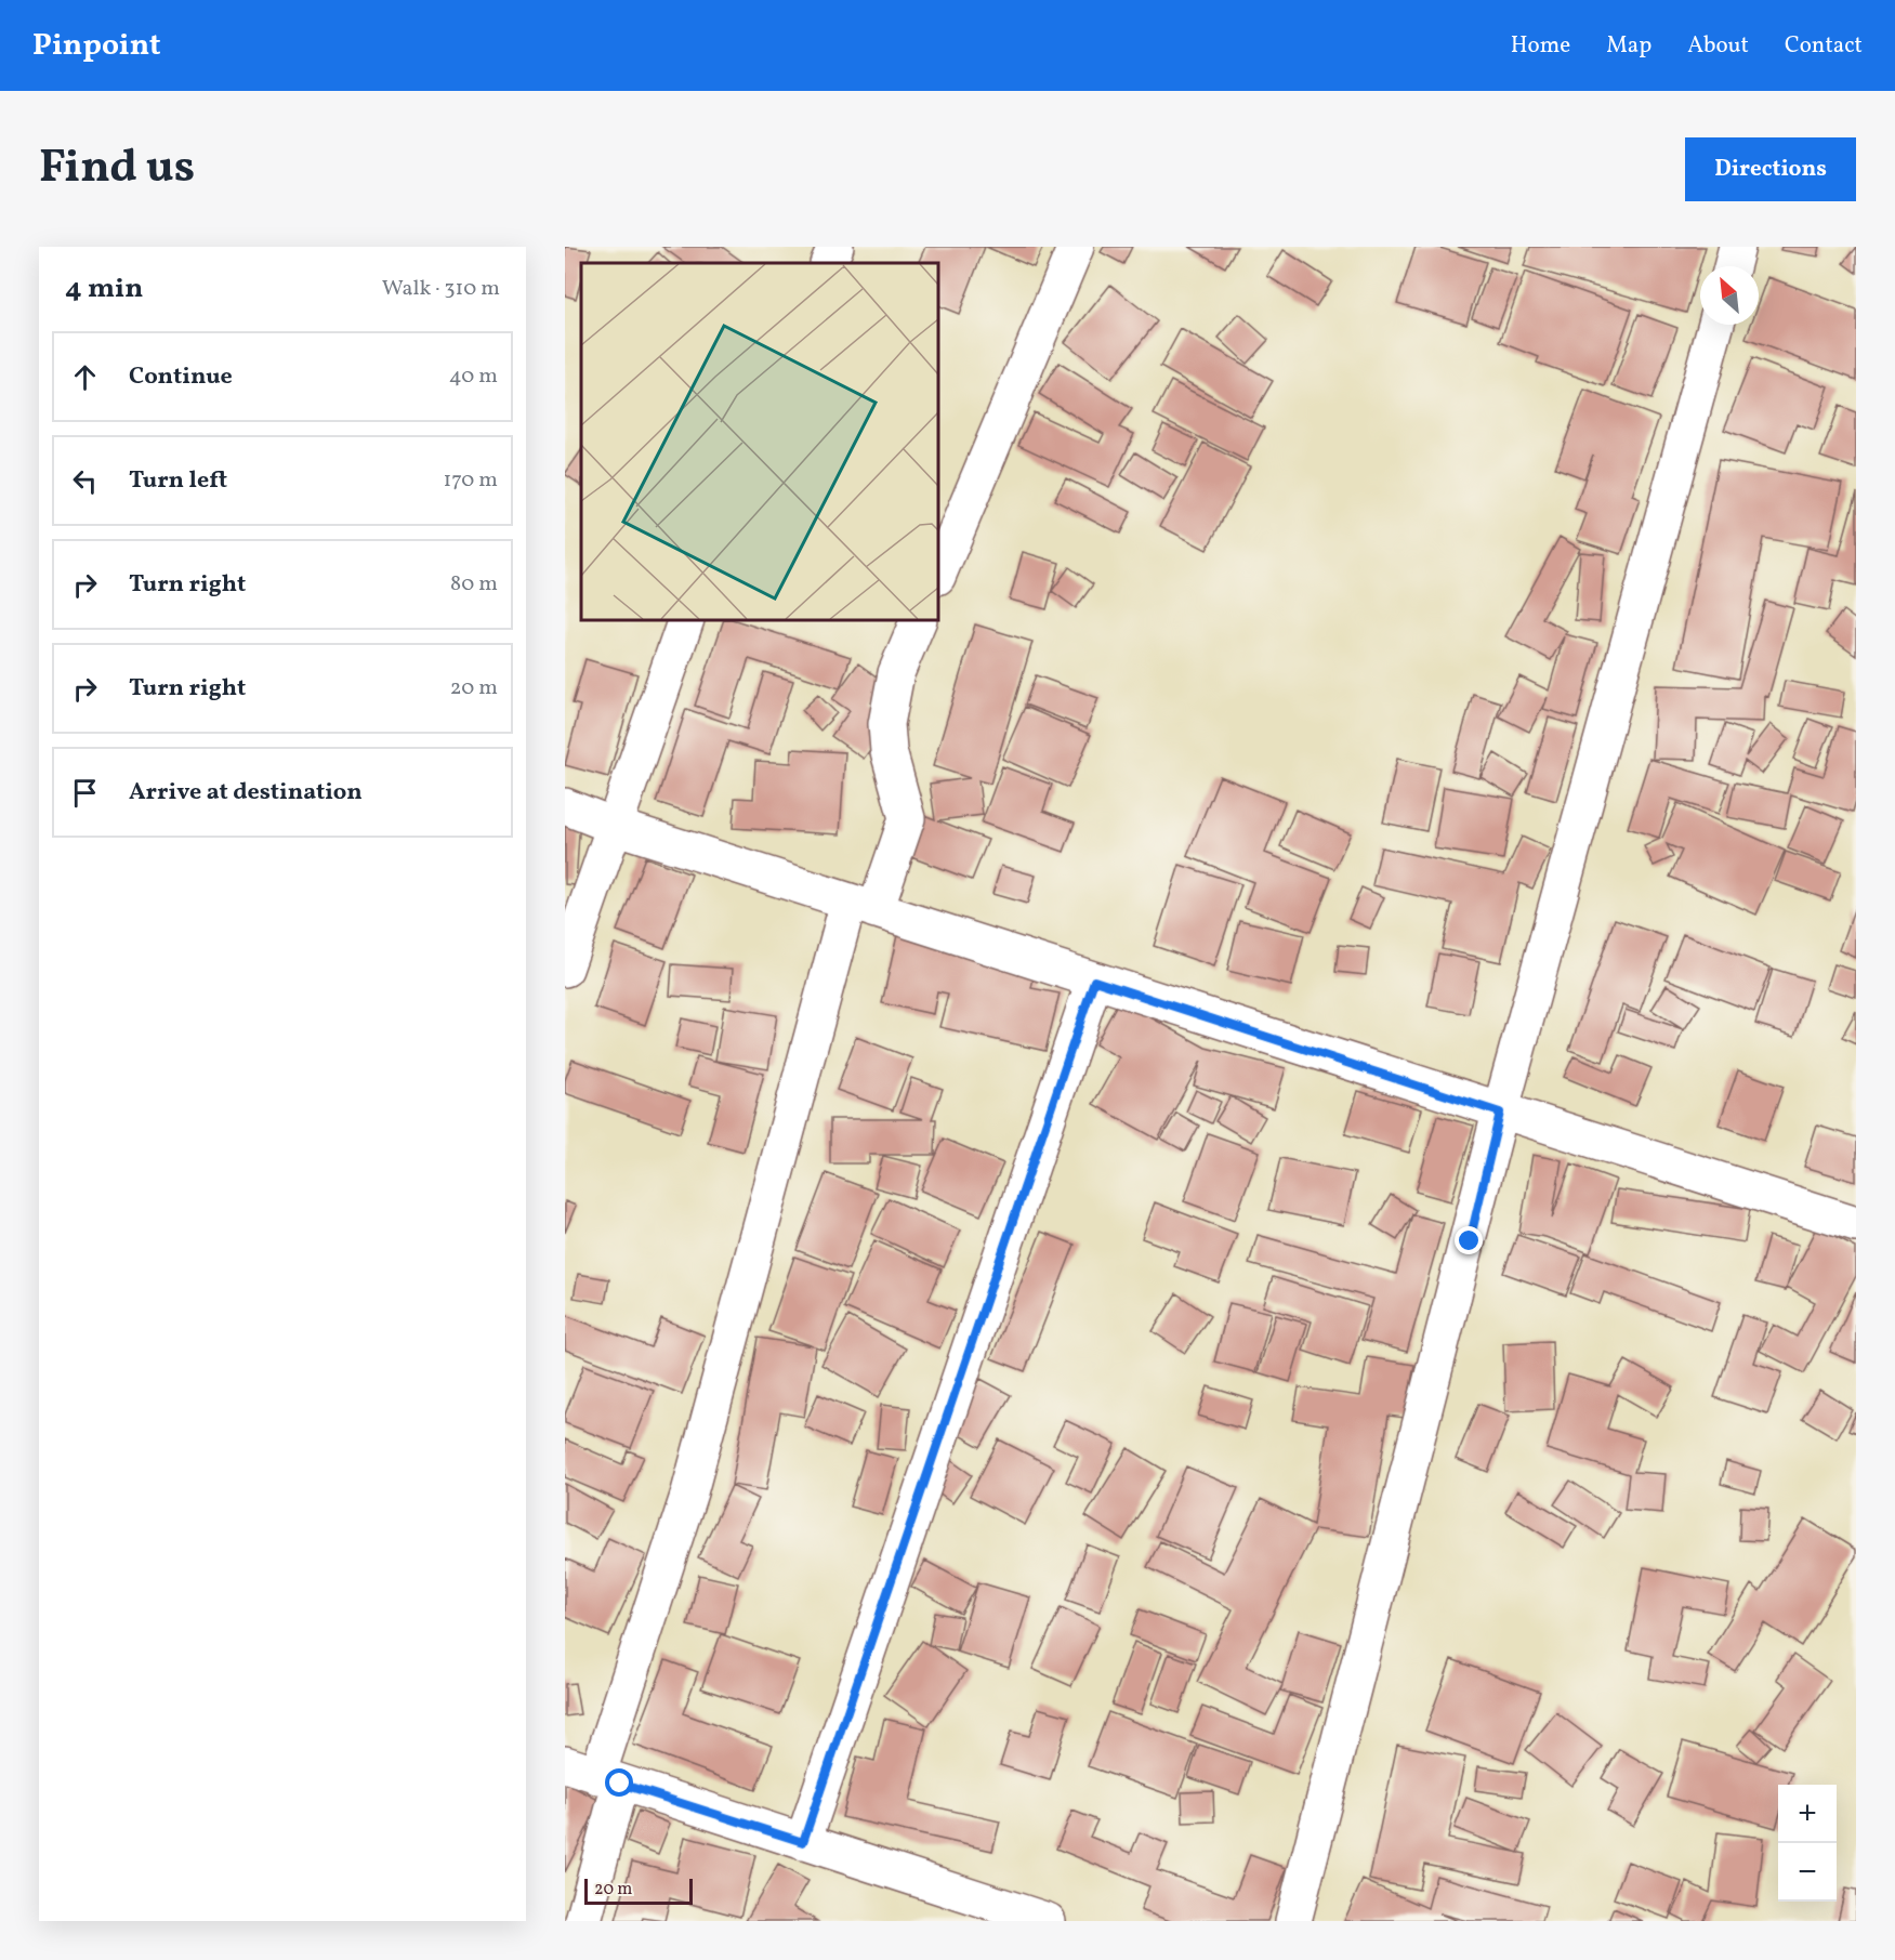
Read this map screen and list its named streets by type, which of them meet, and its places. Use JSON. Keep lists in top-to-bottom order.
{
  "scale_bar": "20 m",
  "north": "top left",
  "page": {
    "header": "Pinpoint",
    "nav": [
      "Home",
      "Map",
      "About",
      "Contact"
    ],
    "title": "Find us",
    "buttons": "Directions",
    "heading": ["4 min", "Walk · 310 m"],
    "list": [
      ["Continue", "40 m"],
      ["Turn left", "170 m"],
      ["Turn right", "80 m"],
      ["Turn right", "20 m"],
      "Arrive at destination"
    ],
    "map_buttons": ["+", "−"],
    "scale": "20 m"
  }
}
